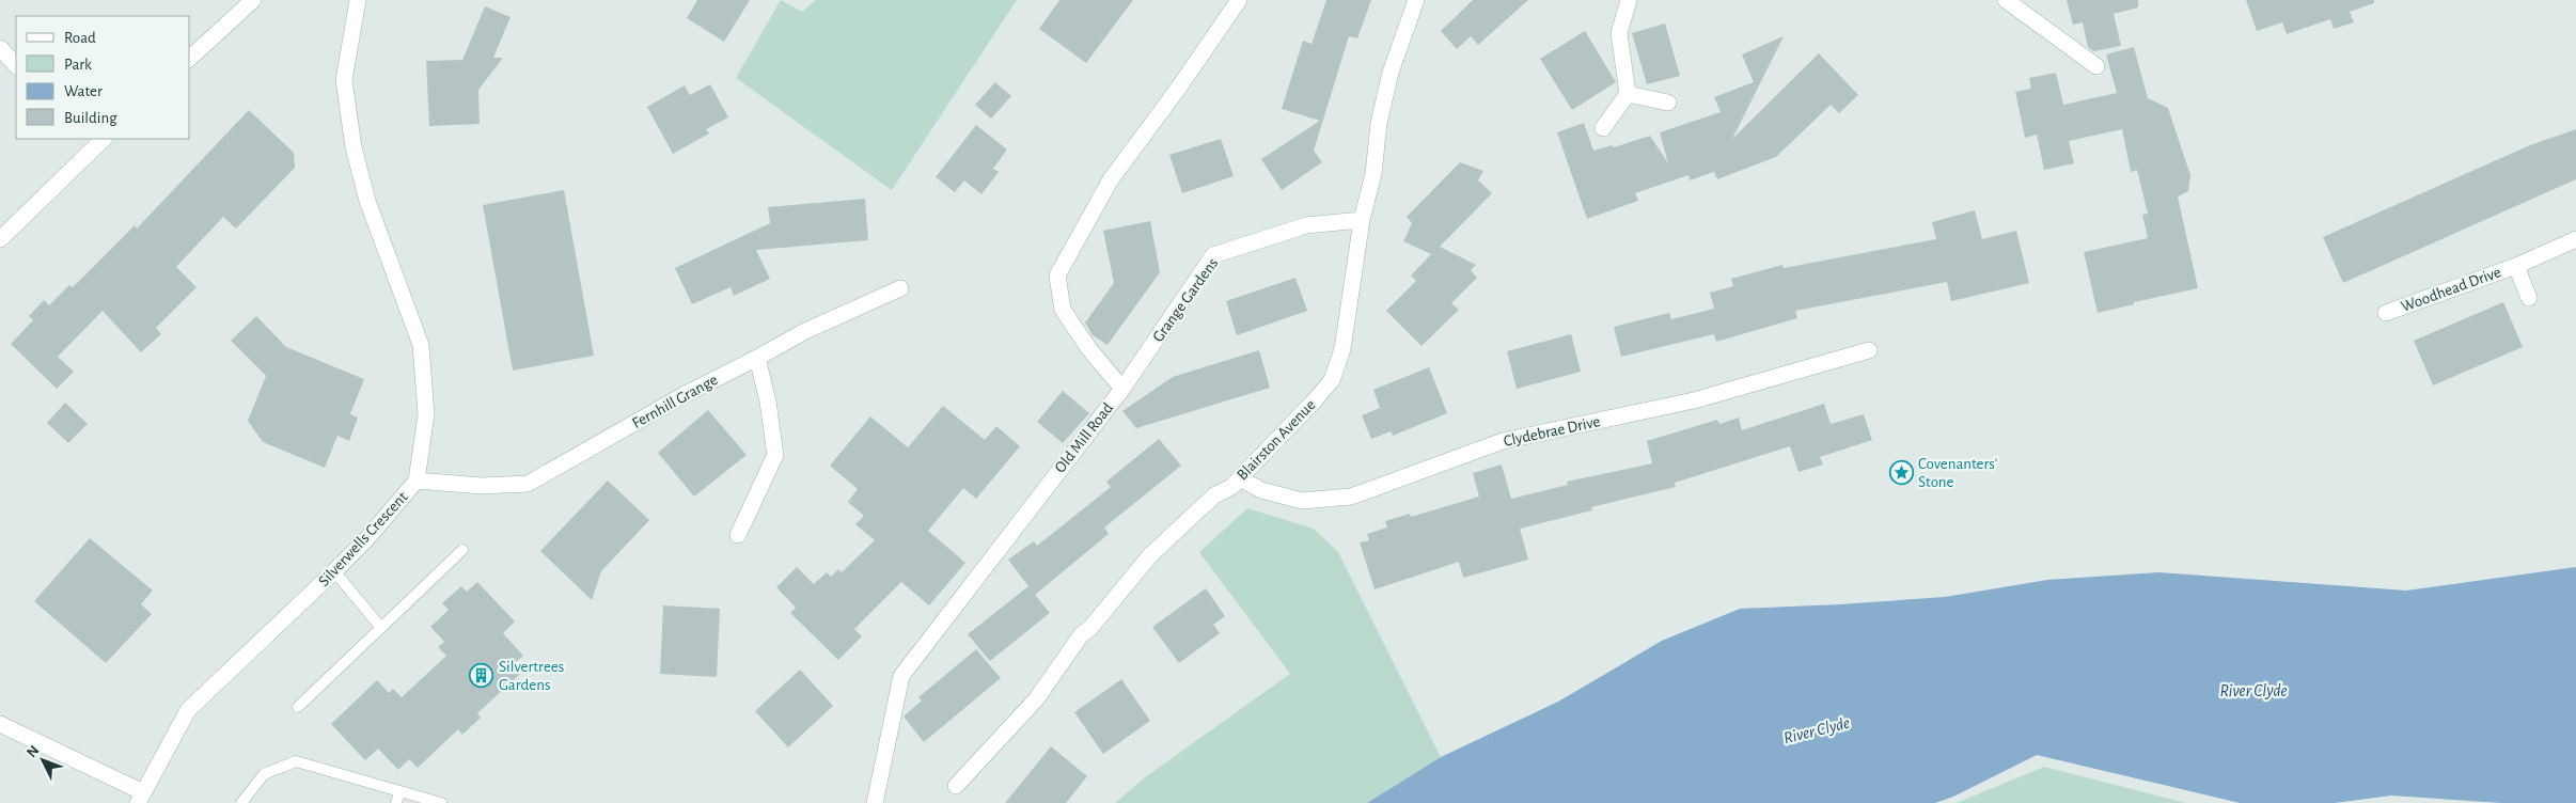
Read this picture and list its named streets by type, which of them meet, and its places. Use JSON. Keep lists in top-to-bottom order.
{
  "streets": {
    "street": [
      "Woodhead Drive",
      "Grange Gardens",
      "Fernhill Grange",
      "Clydebrae Drive",
      "Old Mill Road",
      "Blairston Avenue",
      "Silverwells Crescent"
    ]
  },
  "crossings": [
    ["Grange Gardens", "Old Mill Road"],
    ["Grange Gardens", "Blairston Avenue"],
    ["Fernhill Grange", "Silverwells Crescent"],
    ["Clydebrae Drive", "Blairston Avenue"]
  ],
  "water": ["River Clyde"],
  "places": {
    "place": ["Covenanters' Stone"],
    "building": ["Silvertrees Gardens"]
  },
  "legend": [
    "Road",
    "Park",
    "Water",
    "Building"
  ],
  "north": "top left"
}
